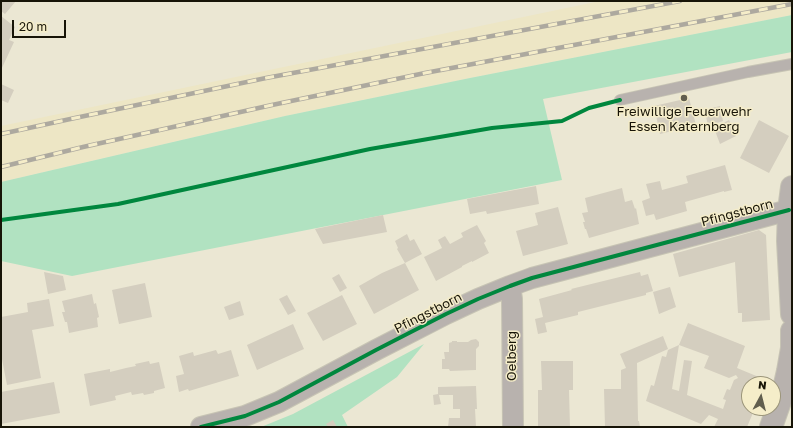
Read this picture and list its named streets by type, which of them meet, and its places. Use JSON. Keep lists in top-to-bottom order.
{
  "streets": {
    "street": ["Pfingstborn", "Oelberg"]
  },
  "crossings": [
    ["Pfingstborn", "Oelberg"]
  ],
  "places": ["Freiwillige Feuerwehr Essen Katernberg"],
  "scale_bar": "20 m",
  "north": "top"
}
